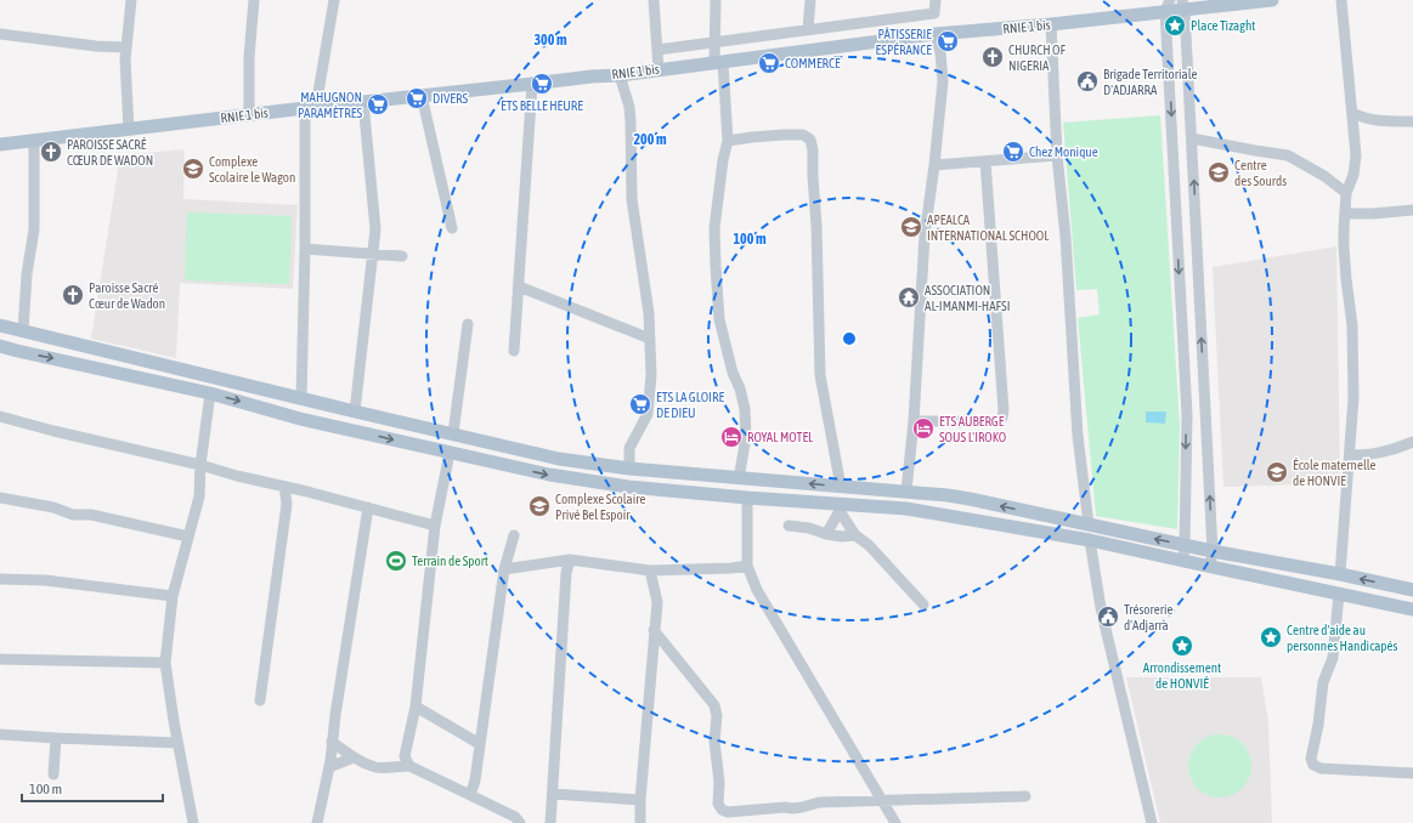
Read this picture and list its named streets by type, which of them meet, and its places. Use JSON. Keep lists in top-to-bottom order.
{
  "streets": {
    "main road": ["RNIE 1 bis"]
  },
  "places": {
    "place": ["Place Tizaght", "Centre d'aide au personnes Handicapés", "Arrondissement de HONVIÉ"],
    "supermarket": [
      "PÂTISSERIE ESPÉRANCE",
      "COMMERCE",
      "ETS BELLE HEURE",
      "DIVERS",
      "MAHUGNON PARAMÈTRES",
      "Chez Monique",
      "ETS LA GLOIRE DE DIEU"
    ],
    "church": ["CHURCH OF NIGERIA", "PAROISSE SACRÉ CŒUR DE WADON", "Paroisse Sacré Cœur de Wadon"],
    "public building": ["Brigade Territoriale D'ADJARRA", "Trésorerie d'Adjarra"],
    "school or university": [
      "Complexe Scolaire le Wagon",
      "Centre des Sourds",
      "APEALCA INTERNATIONAL SCHOOL",
      "École maternelle de HONVIE",
      "Complexe Scolaire Privé Bel Espoir"
    ],
    "temple": ["ASSOCIATION AL-IMANMI-HAFSI"],
    "hotel": ["ETS AUBERGE SOUS L'IROKO", "ROYAL MOTEL"],
    "sports": ["Terrain de Sport"]
  },
  "scale_bar": "100 m",
  "rings": ["300 m", "200 m", "100 m"]
}
